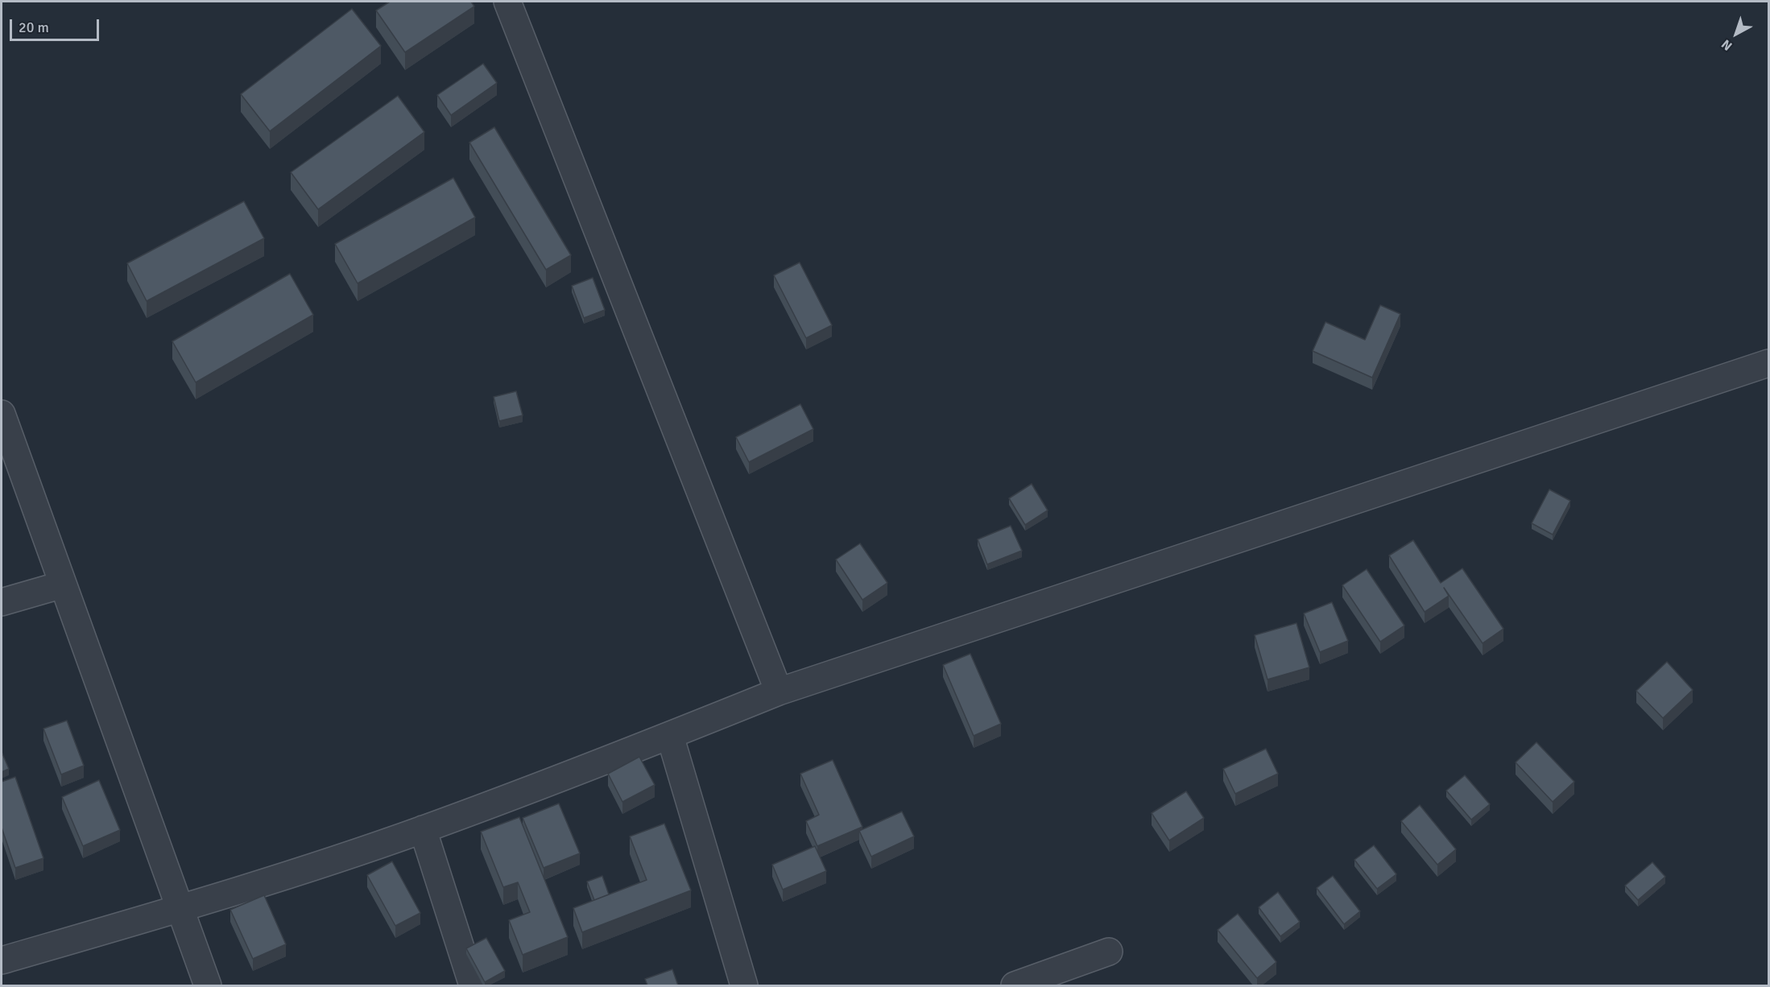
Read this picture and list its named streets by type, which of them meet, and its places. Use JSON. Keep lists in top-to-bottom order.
{
  "scale_bar": "20 m",
  "north": "bottom left"
}
